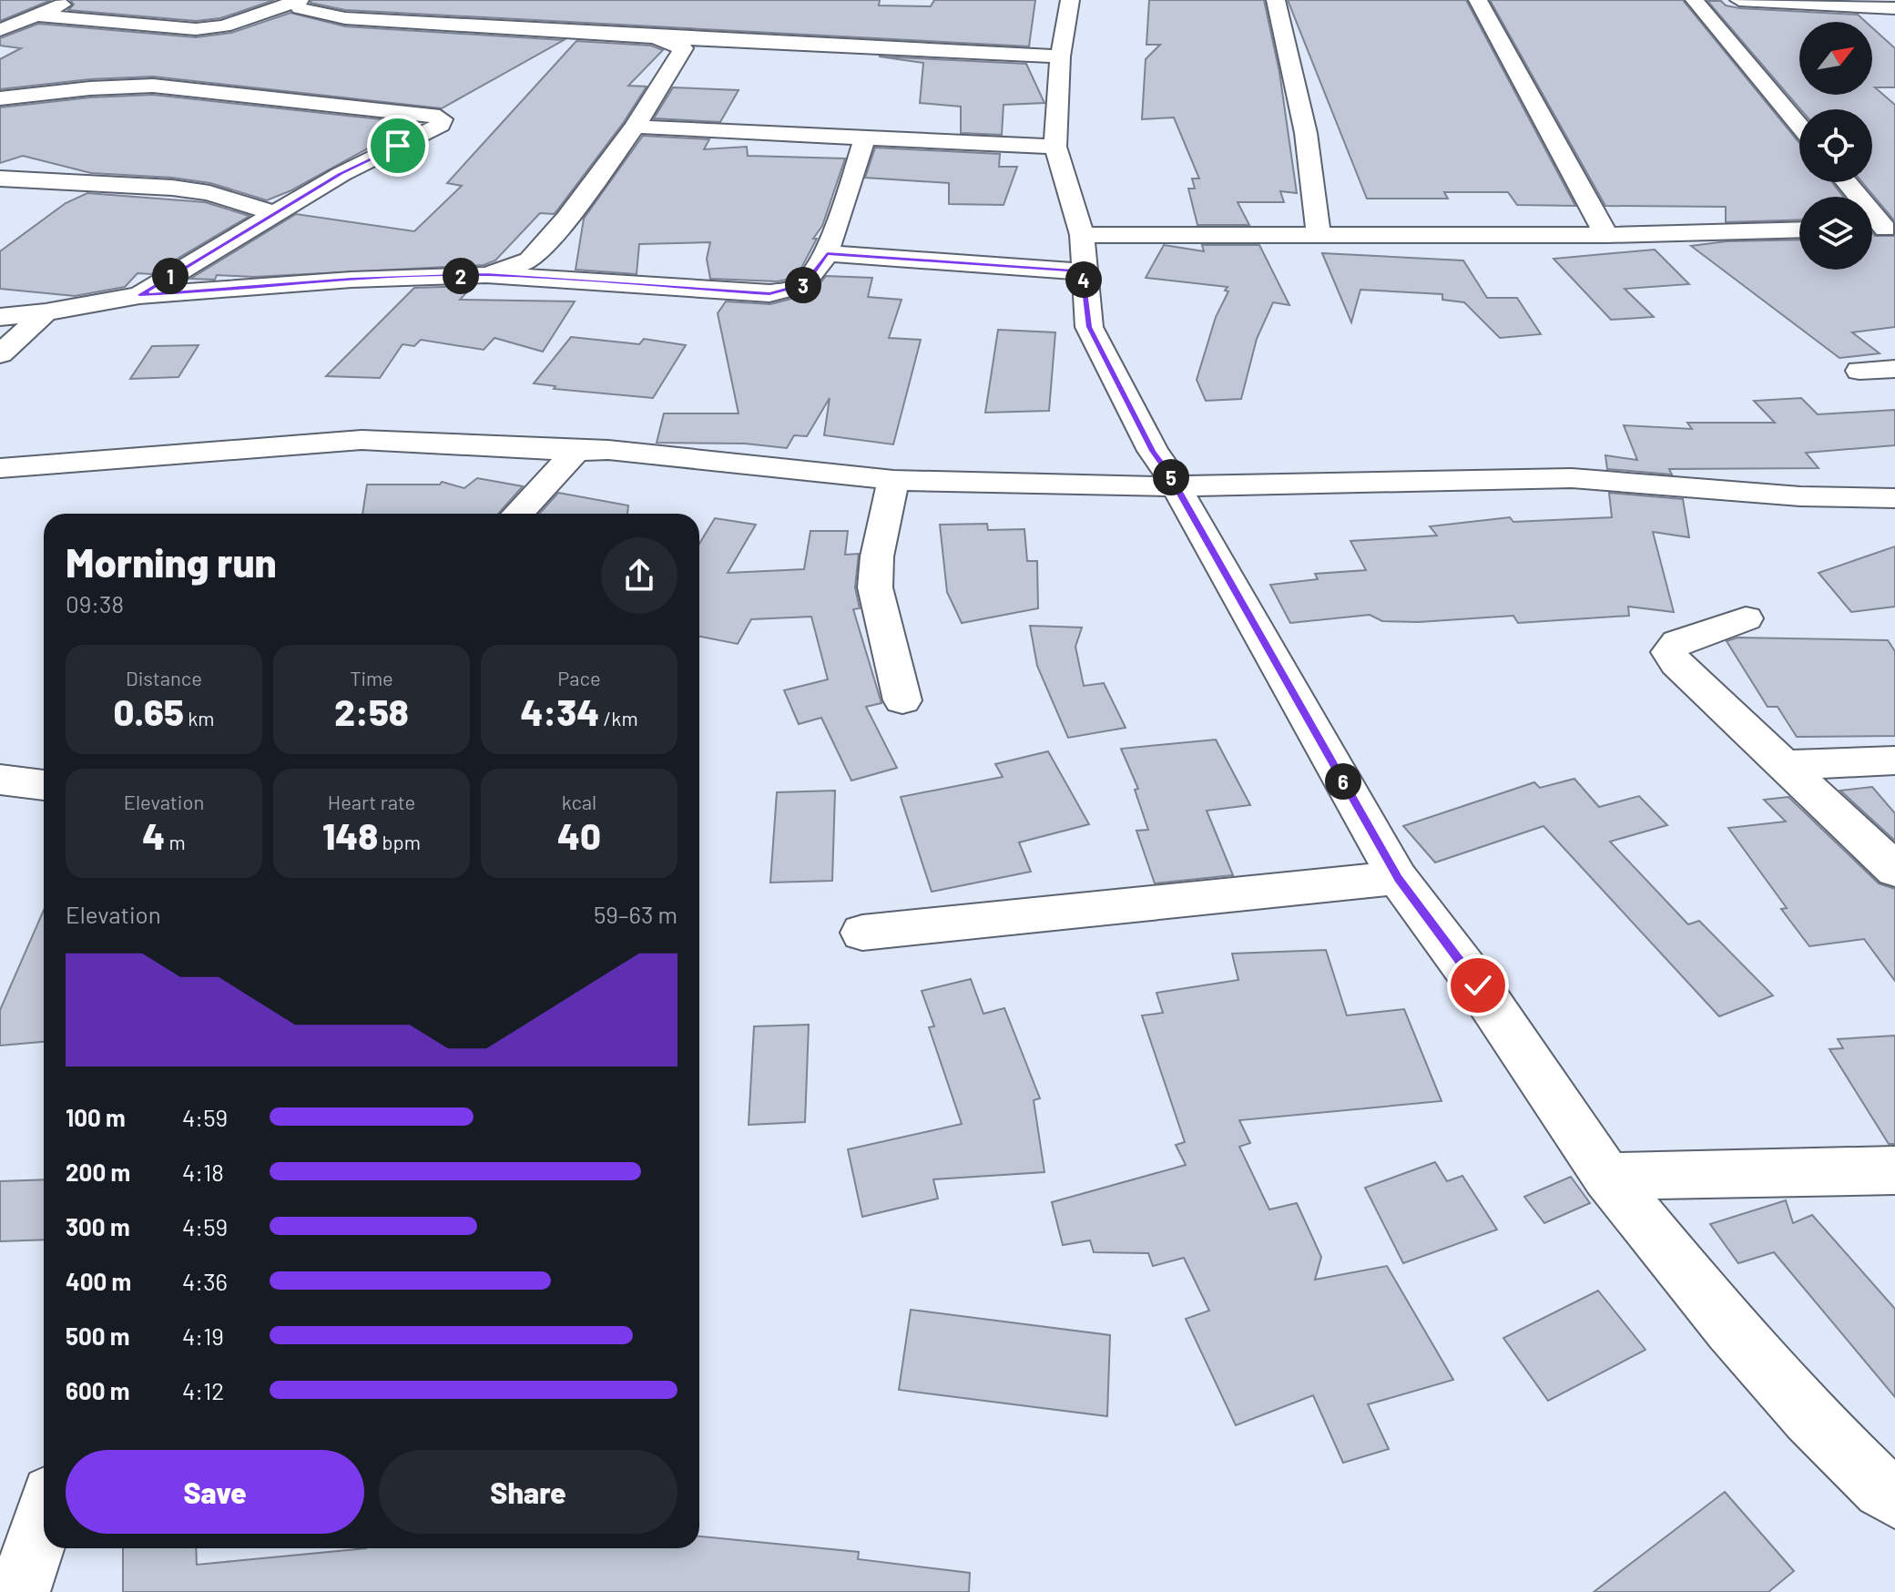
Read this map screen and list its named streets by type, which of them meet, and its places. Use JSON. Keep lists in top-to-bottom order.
{
  "north": "top right",
  "page": {
    "pins": [
      "1",
      "2",
      "4",
      "3",
      "5",
      "6"
    ],
    "heading": ["Morning run", "09:38"],
    "stats": [
      ["Distance", "0.65 km"],
      ["Time", "2:58"],
      ["Pace", "4:34 /km"],
      ["Elevation", "4 m"],
      ["Heart rate", "148 bpm"],
      ["kcal", "40"]
    ],
    "chart": ["Elevation", "59–63 m"],
    "list": [
      {
        "name": "100 m",
        "note": "4:59"
      },
      {
        "name": "200 m",
        "note": "4:18"
      },
      {
        "name": "300 m",
        "note": "4:59"
      },
      {
        "name": "400 m",
        "note": "4:36"
      },
      {
        "name": "500 m",
        "note": "4:19"
      },
      {
        "name": "600 m",
        "note": "4:12"
      }
    ],
    "buttons": ["Save", "Share"]
  }
}
